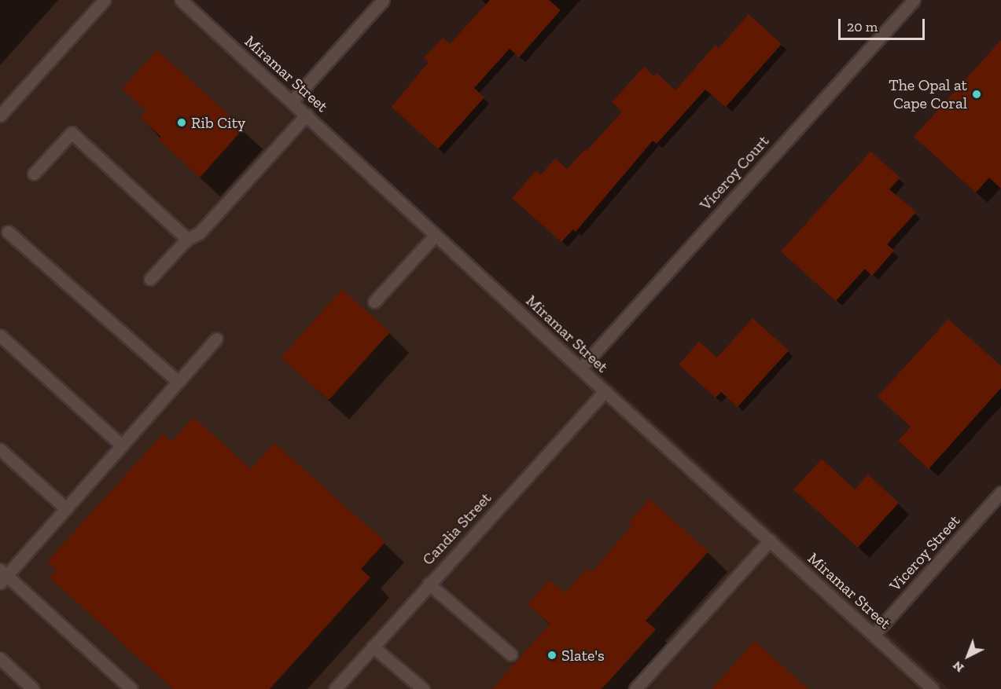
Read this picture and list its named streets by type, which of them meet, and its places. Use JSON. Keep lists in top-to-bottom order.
{
  "streets": {
    "street": [
      "Miramar Street",
      "Viceroy Court",
      "Candia Street",
      "Viceroy Street"
    ]
  },
  "crossings": [
    ["Miramar Street", "Viceroy Court"],
    ["Miramar Street", "Candia Street"],
    ["Miramar Street", "Viceroy Street"]
  ],
  "places": ["The Opal at Cape Coral", "Rib City", "Slate's"],
  "scale_bar": "20 m",
  "north": "bottom left"
}
